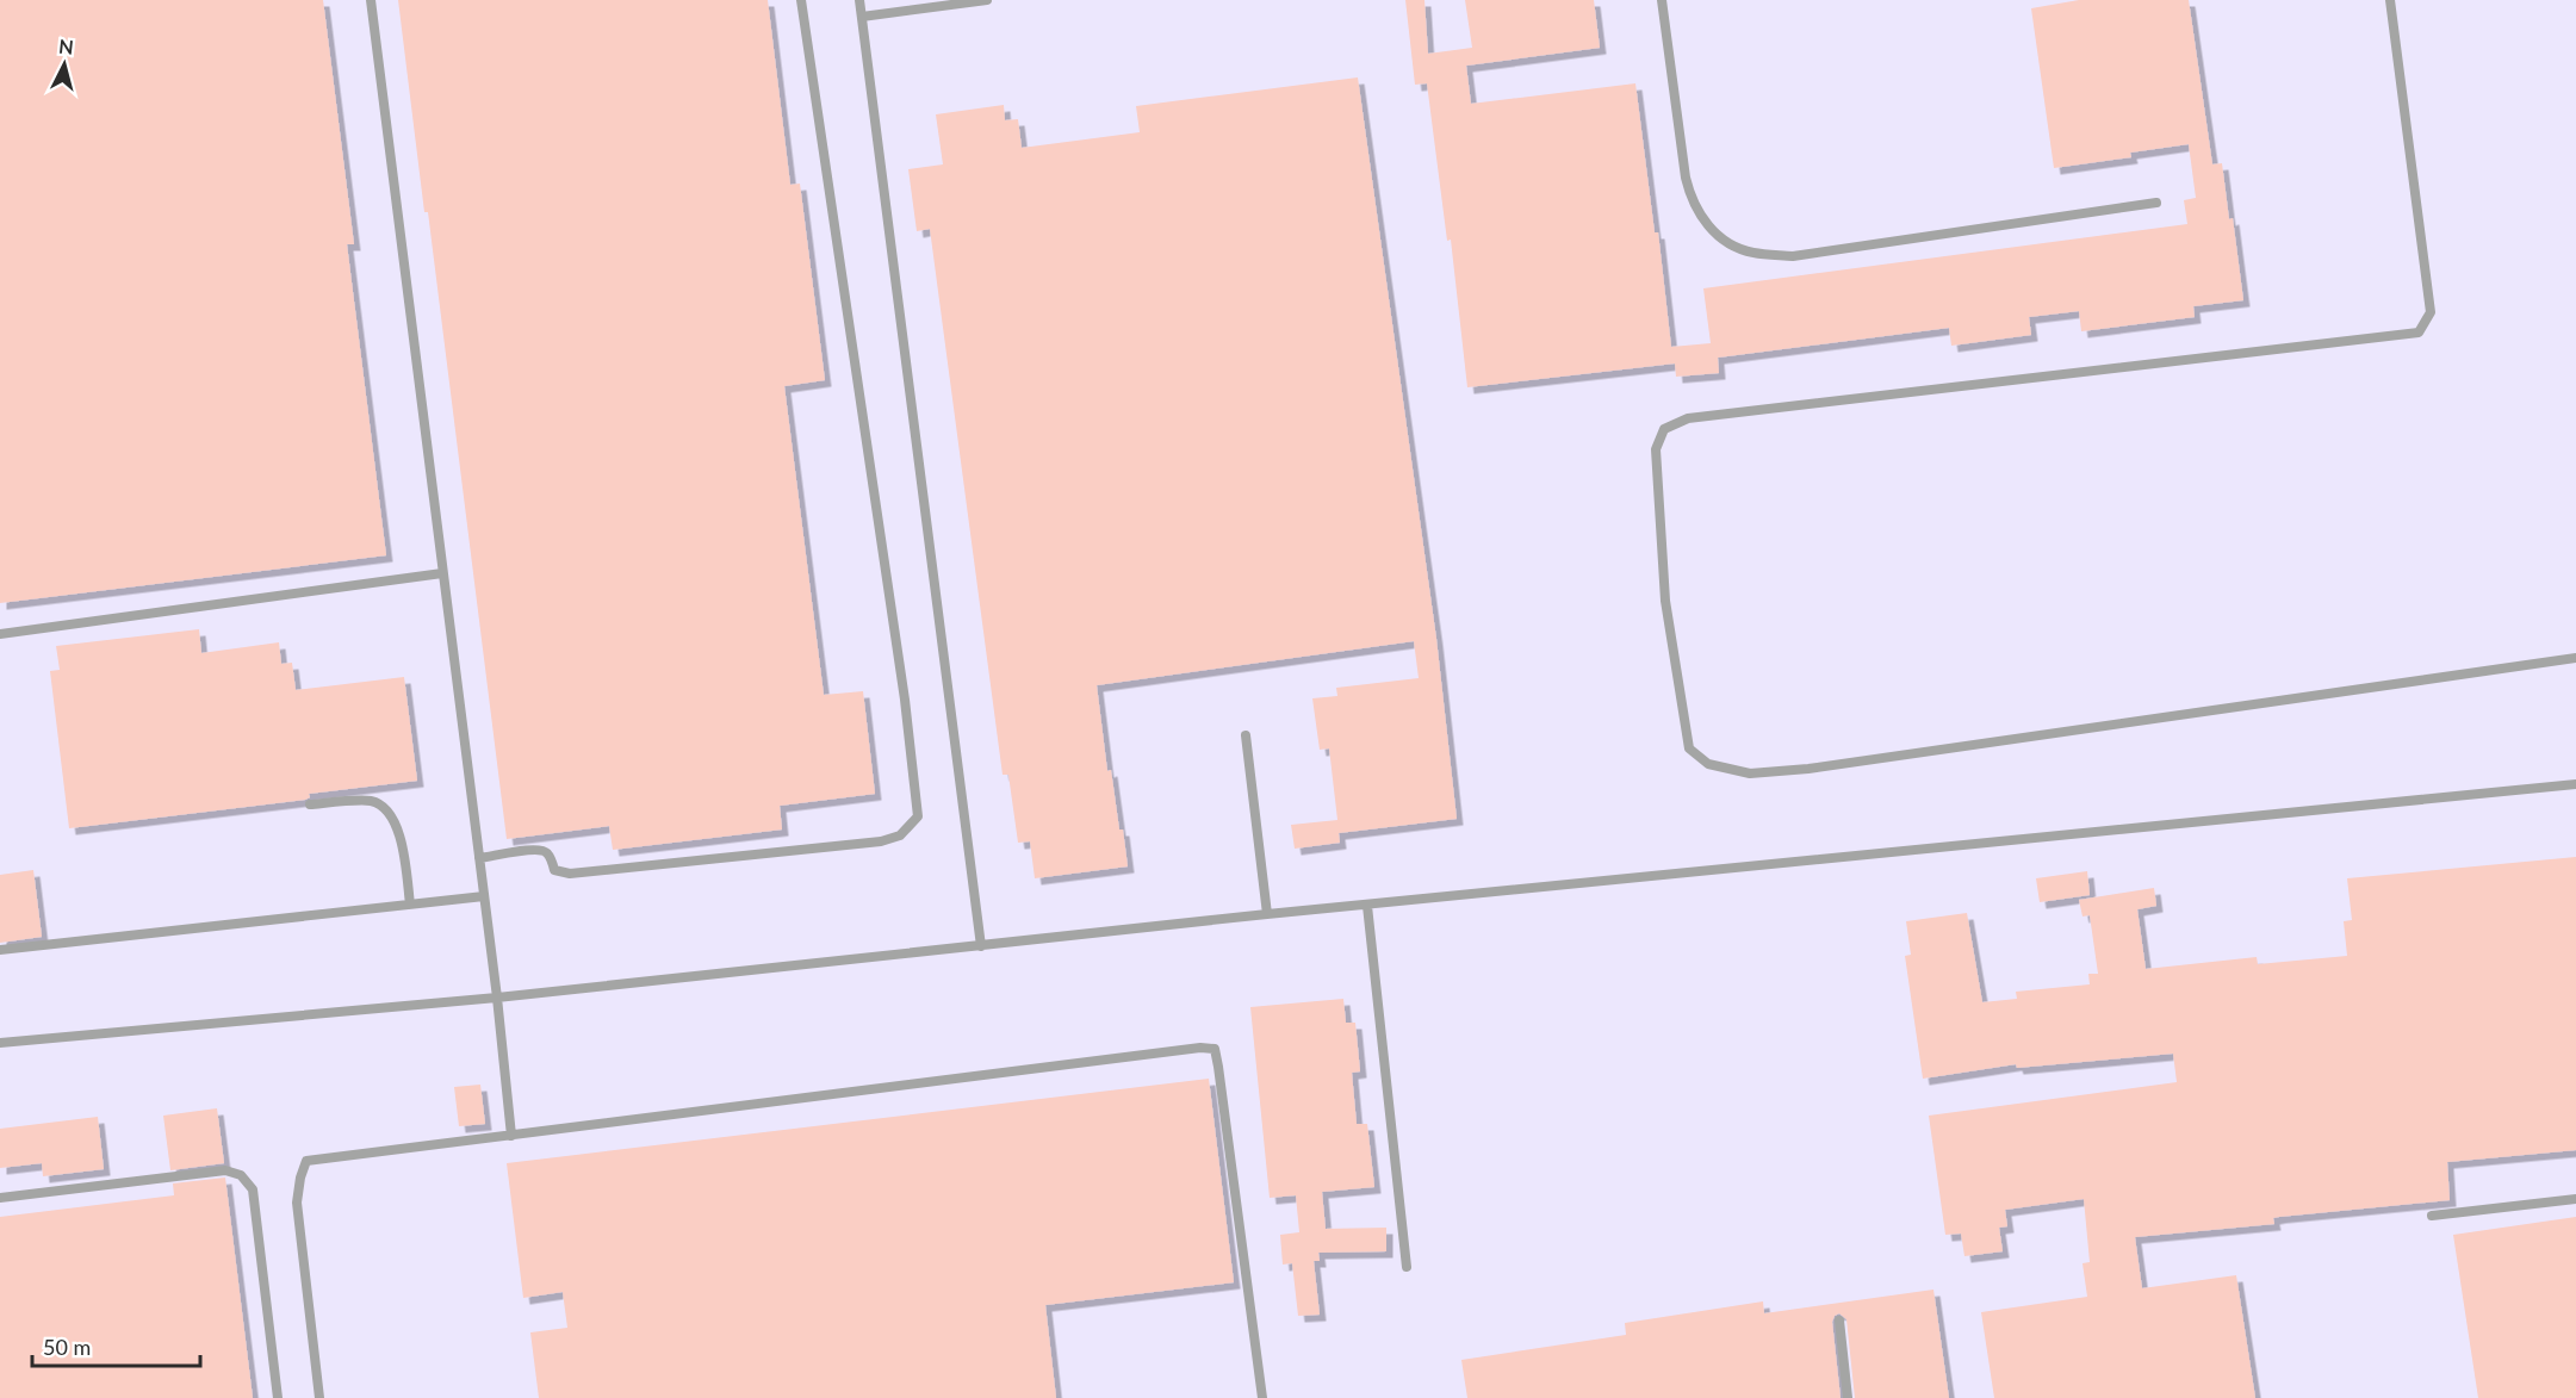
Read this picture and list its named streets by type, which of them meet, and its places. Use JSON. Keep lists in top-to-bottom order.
{
  "scale_bar": "50 m",
  "north": "top"
}
